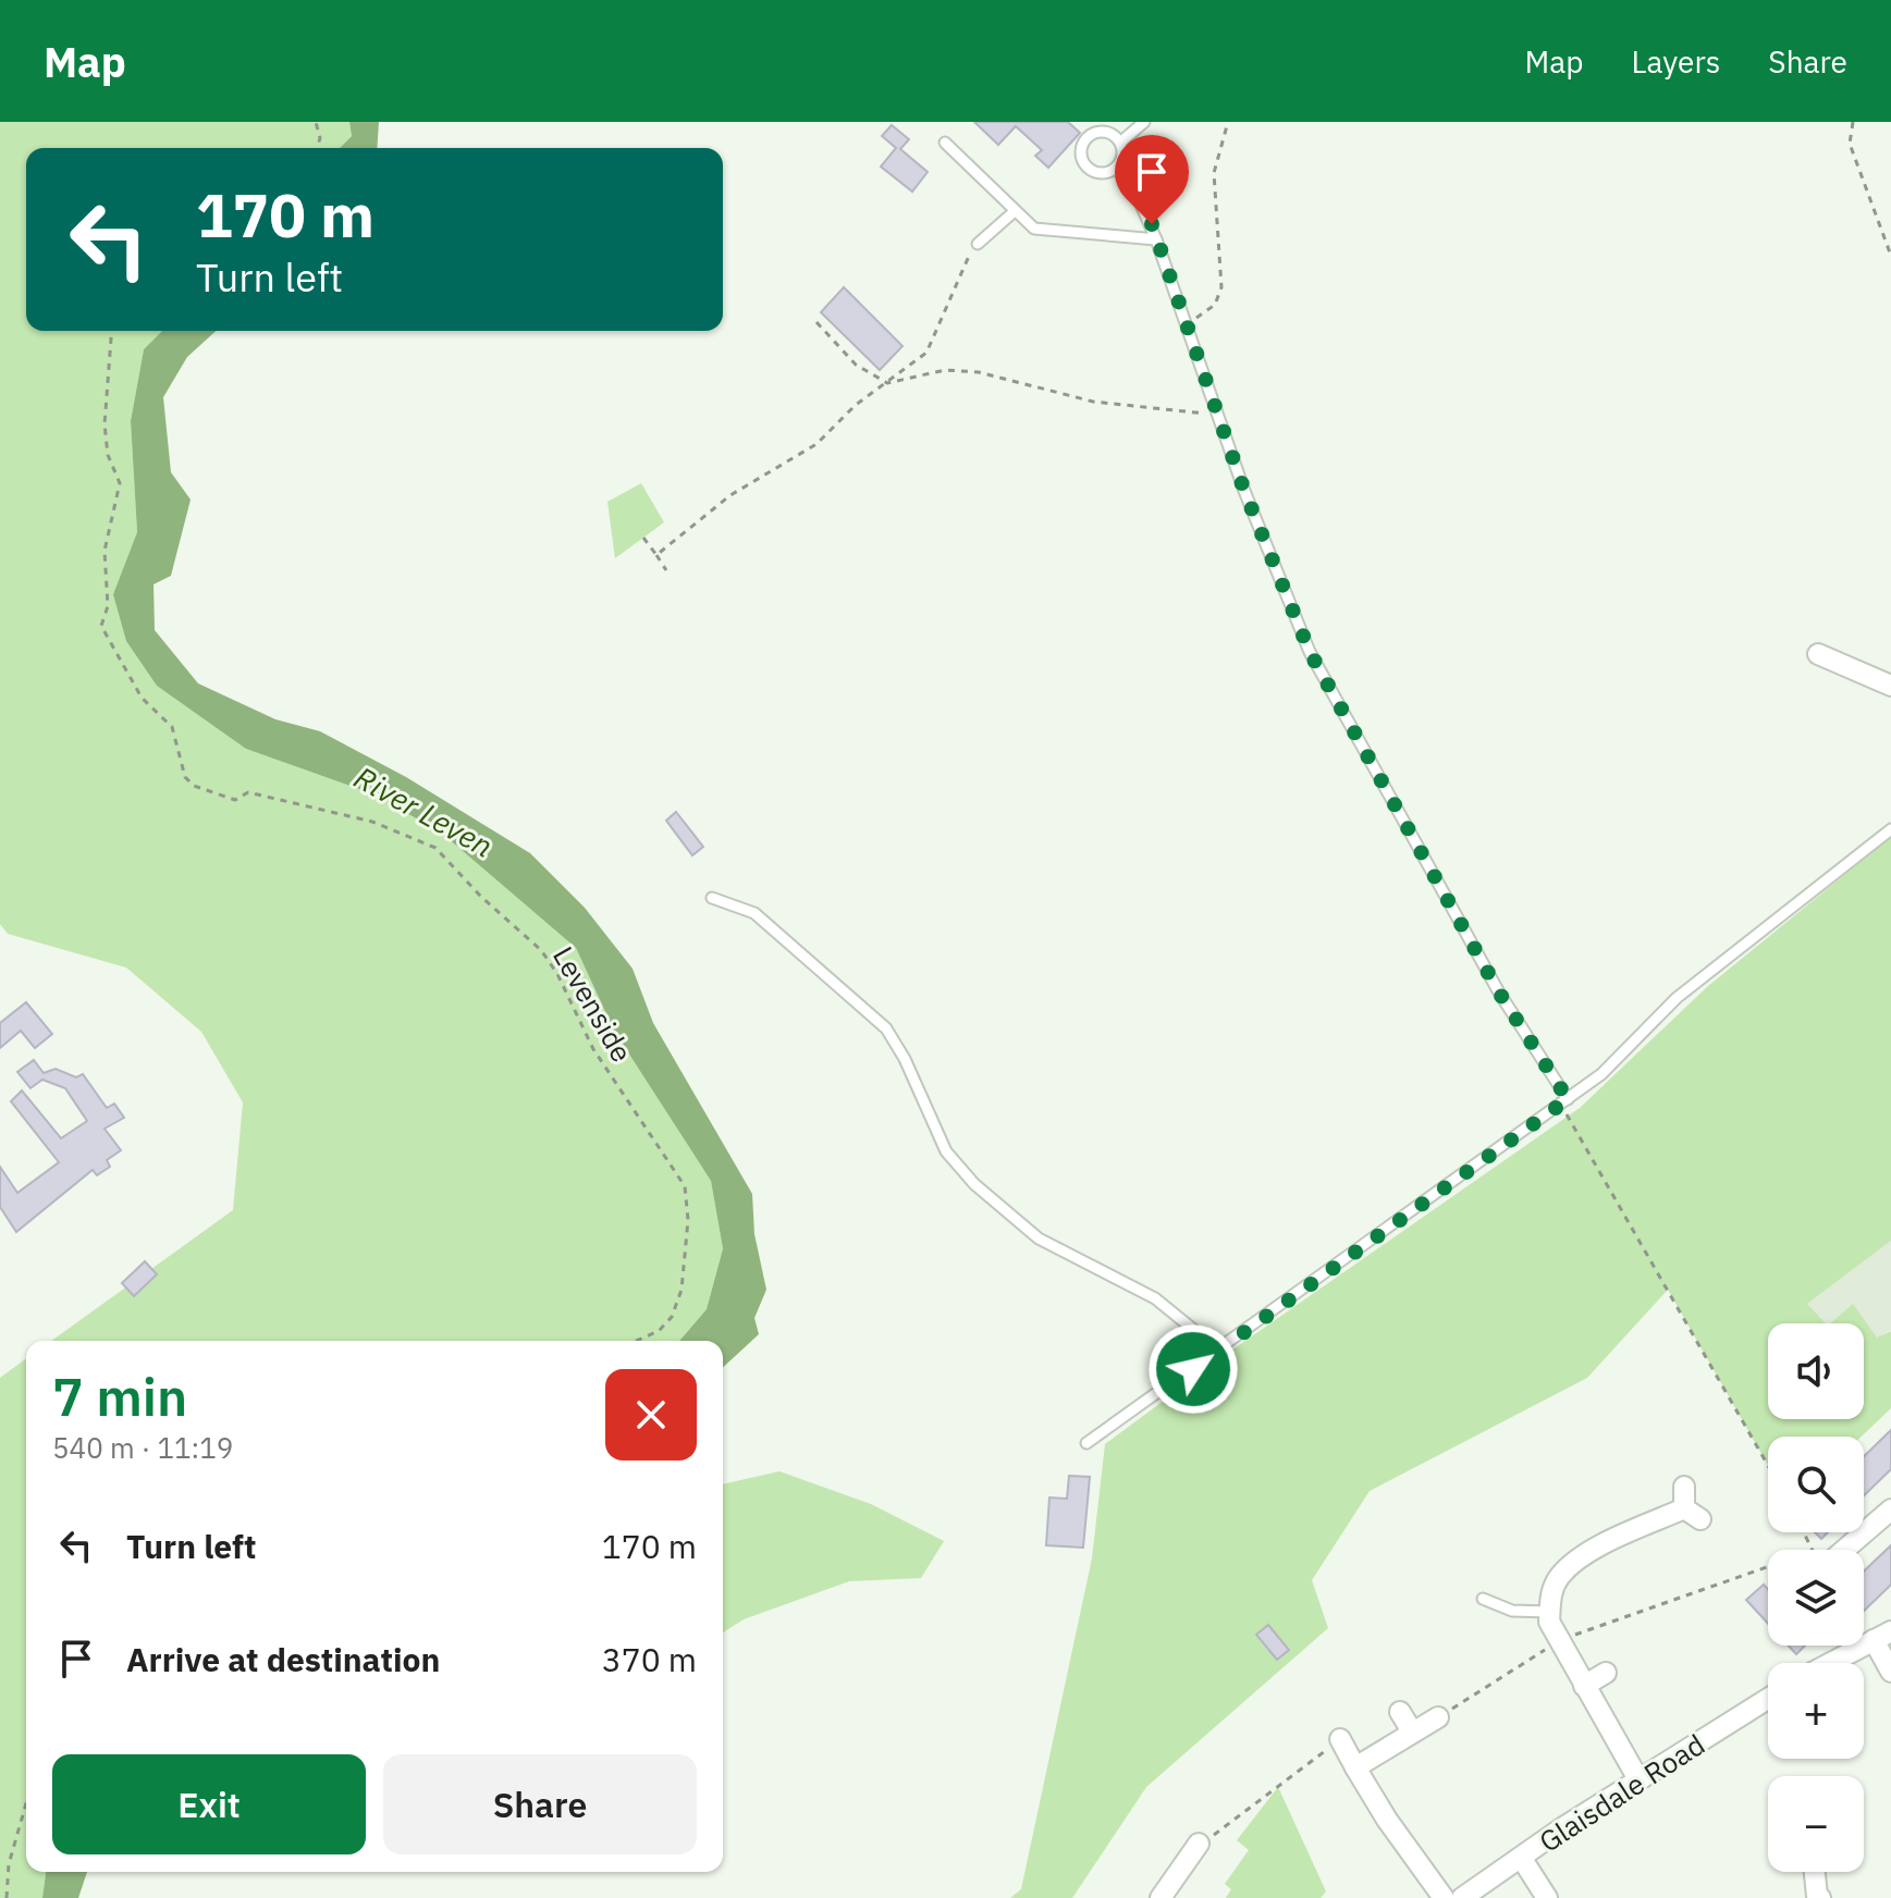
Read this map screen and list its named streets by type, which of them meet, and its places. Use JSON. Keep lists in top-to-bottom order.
{
  "streets": {
    "street": ["Glaisdale Road"],
    "path": ["Levenside"]
  },
  "water": ["River Leven"],
  "page": {
    "header": "Map",
    "nav": ["Map", "Layers", "Share"],
    "turn": ["170 m", "Turn left"],
    "map_buttons": ["+", "−"],
    "heading": ["7 min", "540 m · 11:19"],
    "list": [
      {
        "name": "Turn left",
        "value": "170 m"
      },
      {
        "name": "Arrive at destination",
        "value": "370 m"
      }
    ],
    "buttons": ["Exit", "Share"]
  }
}
